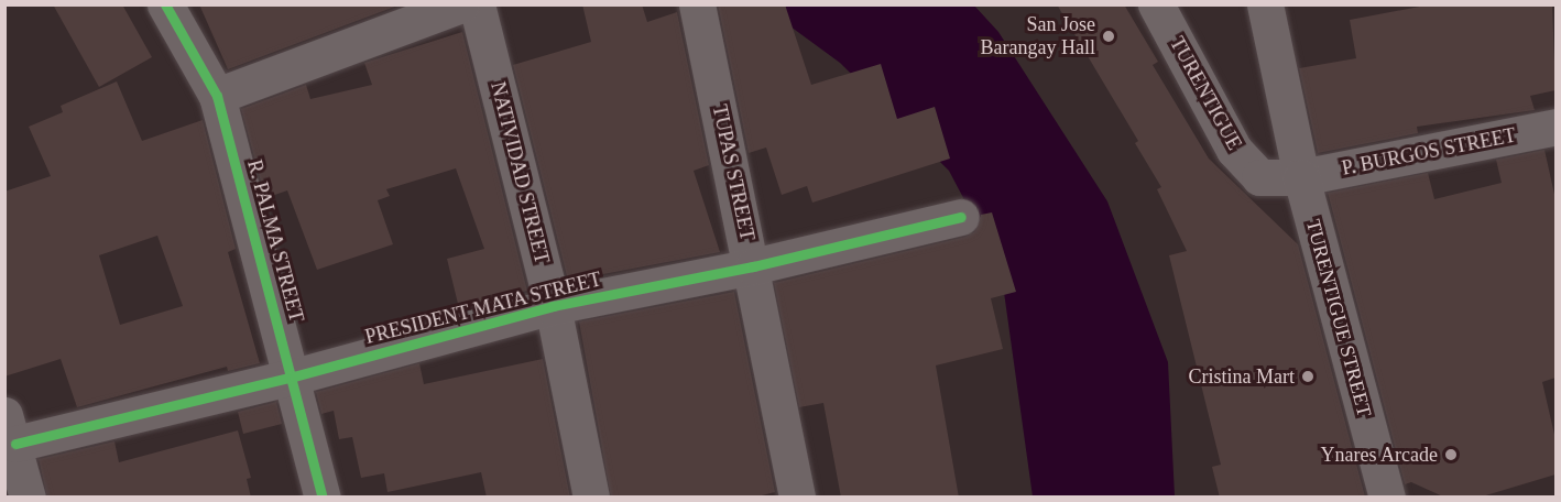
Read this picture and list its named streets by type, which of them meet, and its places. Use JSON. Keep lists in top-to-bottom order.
{
  "streets": {
    "street": [
      "TURENTIGUE",
      "P. BURGOS STREET",
      "NATIVIDAD STREET",
      "TUPAS STREET",
      "R. PALMA STREET",
      "PRESIDENT MATA STREET",
      "TURENTIGUE STREET"
    ]
  },
  "crossings": [
    ["TURENTIGUE", "P. BURGOS STREET"],
    ["TURENTIGUE", "TURENTIGUE STREET"],
    ["P. BURGOS STREET", "TURENTIGUE STREET"],
    ["NATIVIDAD STREET", "PRESIDENT MATA STREET"],
    ["TUPAS STREET", "PRESIDENT MATA STREET"],
    ["R. PALMA STREET", "PRESIDENT MATA STREET"]
  ],
  "places": ["San Jose Barangay Hall", "Cristina Mart", "Ynares Arcade"]
}
